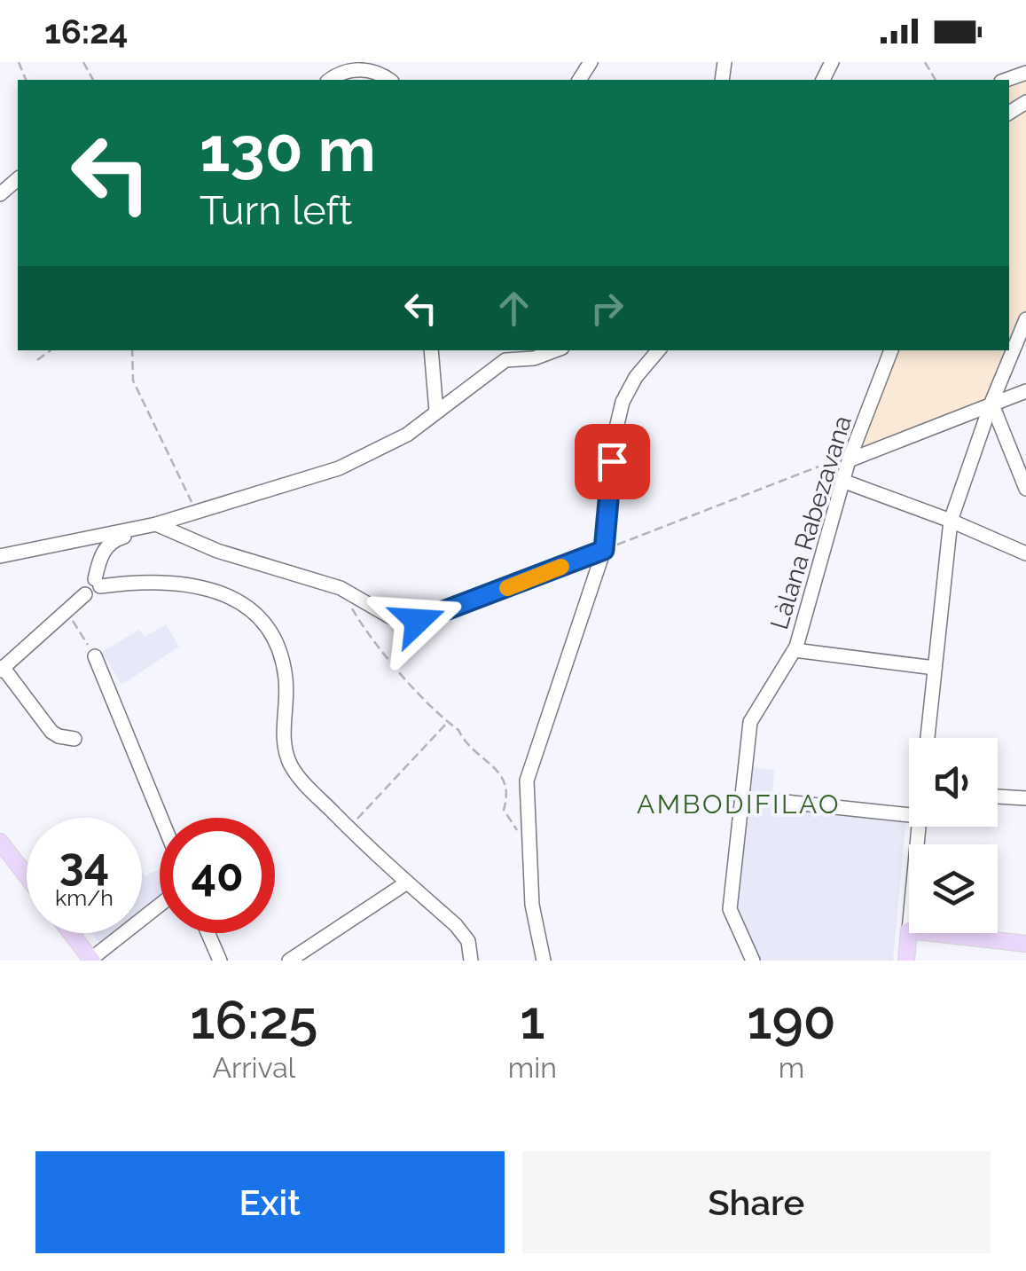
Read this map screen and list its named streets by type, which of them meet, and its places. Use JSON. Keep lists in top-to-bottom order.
{
  "streets": {
    "street": ["Làlana Rabezavana"]
  },
  "districts": ["AMBODIFILAO"],
  "page": {
    "status": "16:24",
    "turn": ["130 m", "Turn left"],
    "speed": "34 km/h",
    "limit": "40",
    "eta": [
      "16:25",
      "Arrival",
      "1",
      "min",
      "190",
      "m"
    ],
    "buttons": ["Exit", "Share"]
  }
}
